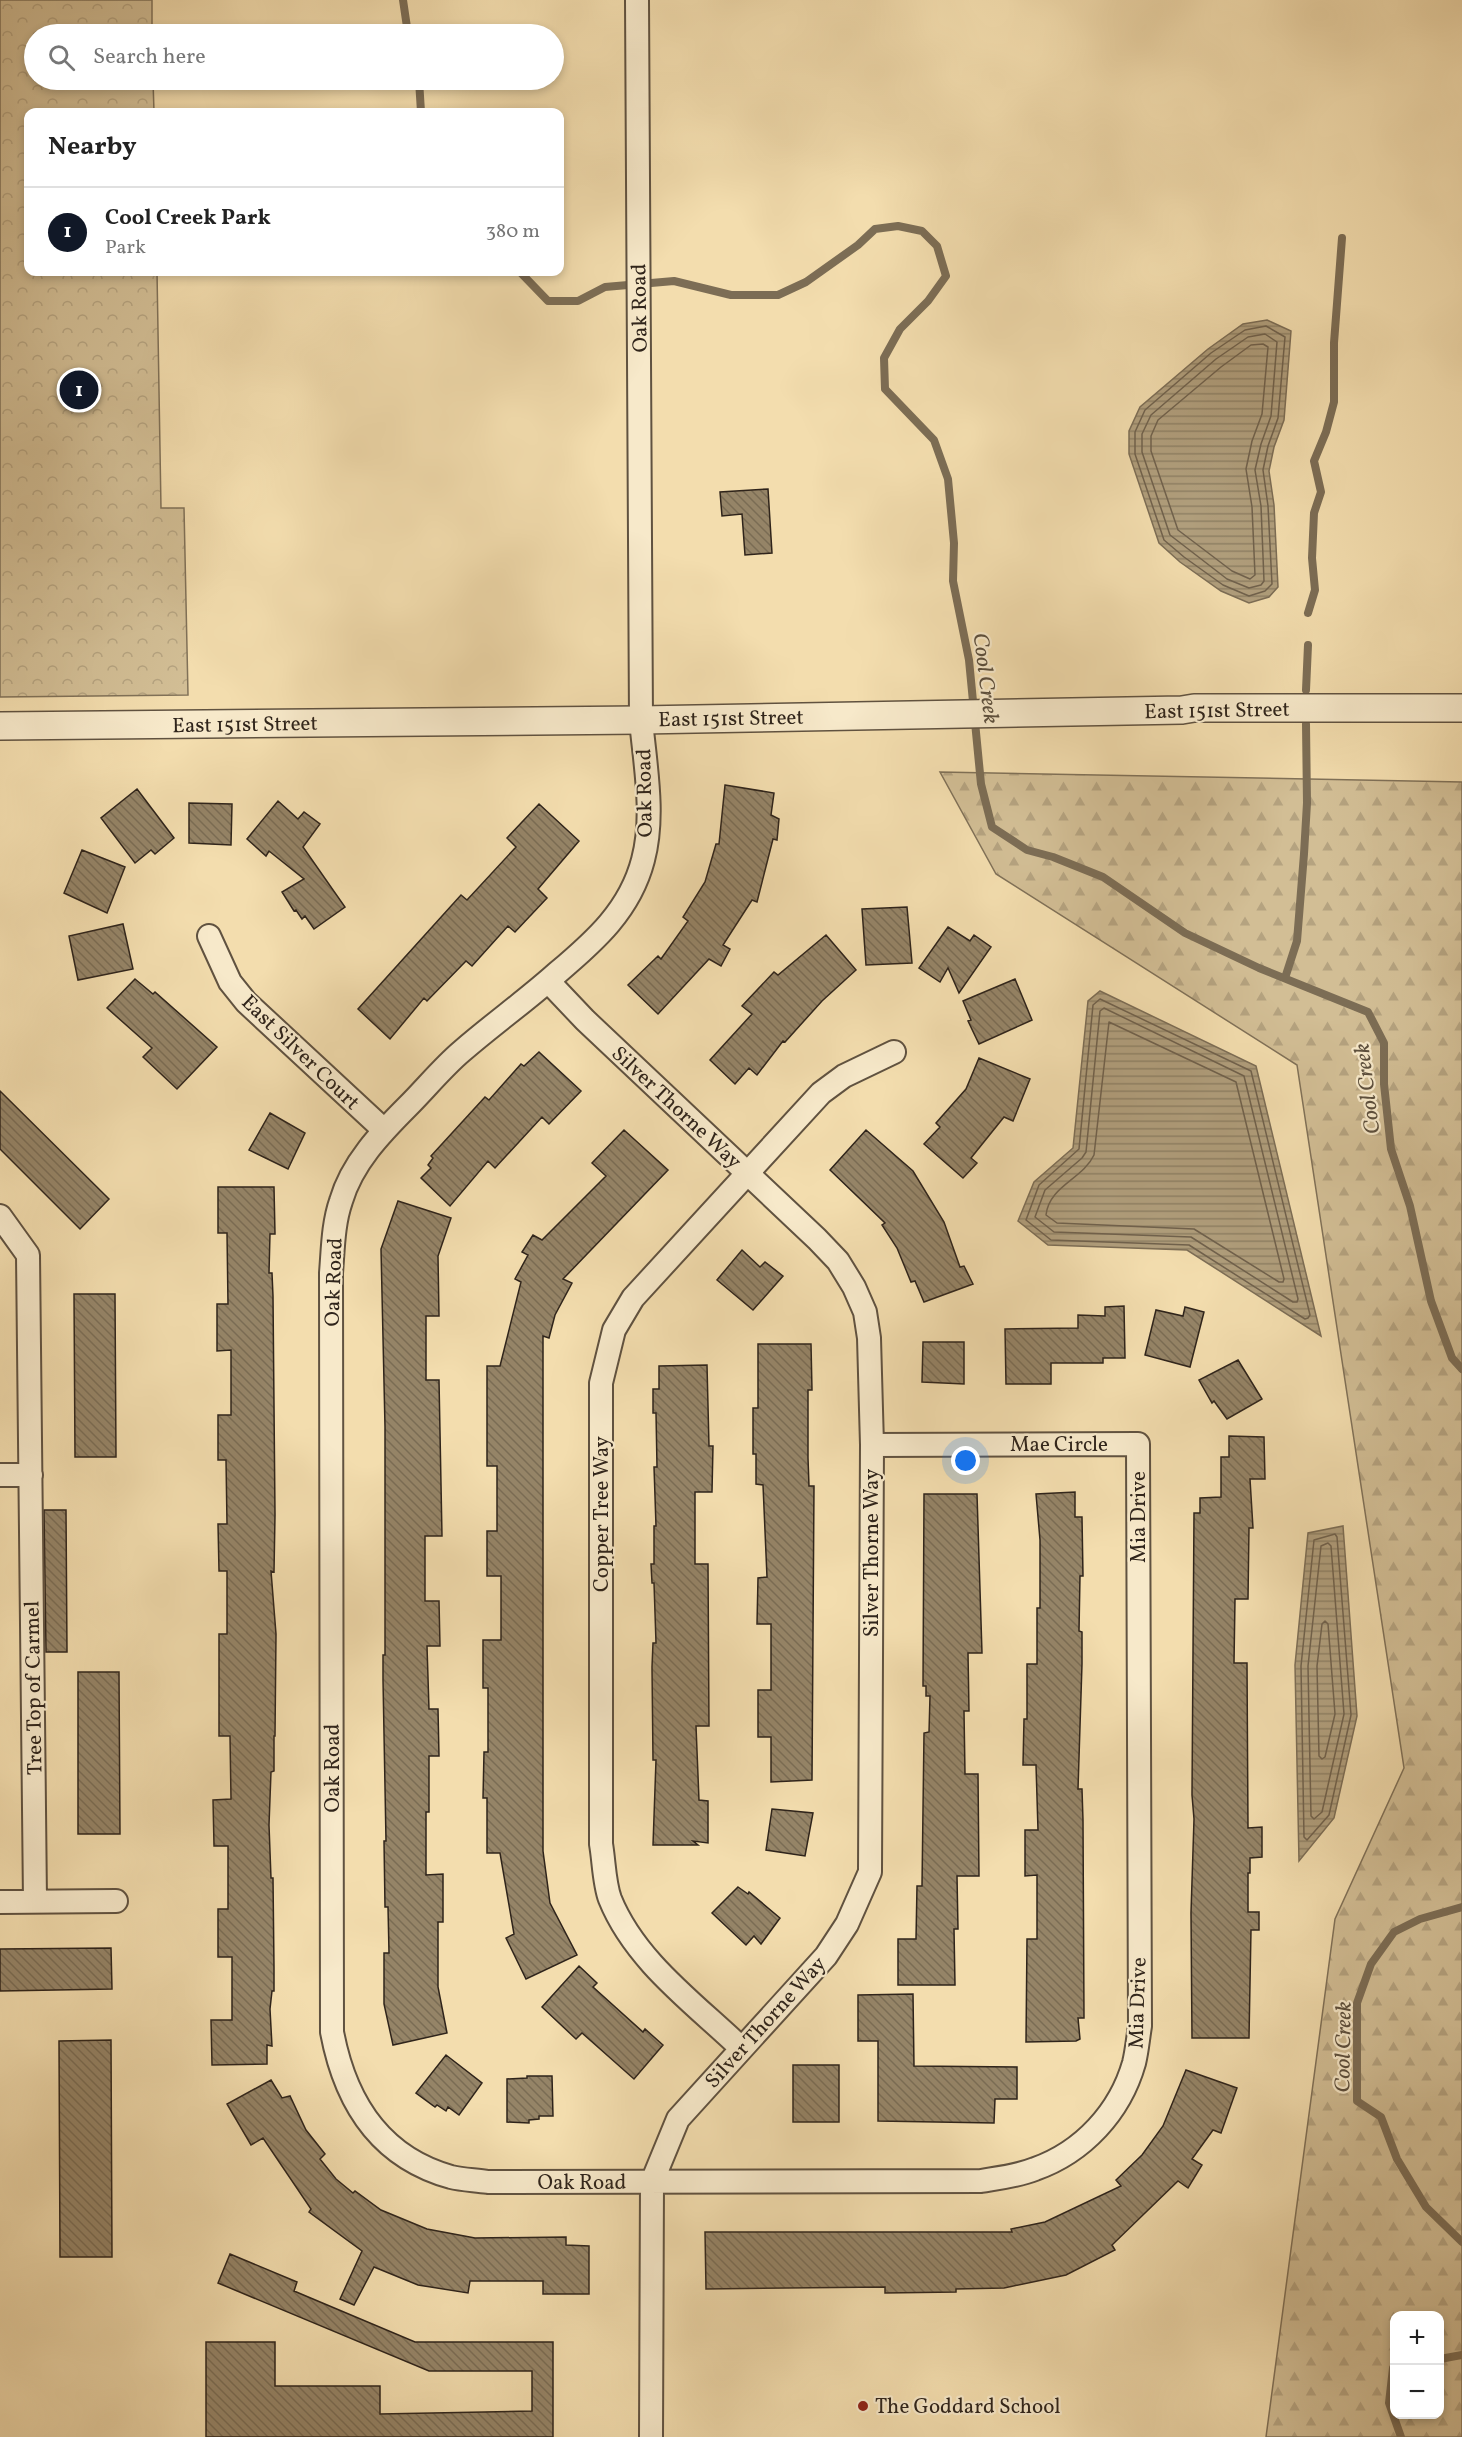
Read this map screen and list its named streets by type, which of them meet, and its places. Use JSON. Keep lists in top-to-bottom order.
{
  "streets": {
    "street": [
      "Oak Road",
      "East 151st Street",
      "East Silver Court",
      "Silver Thorne Way",
      "Mae Circle",
      "Copper Tree Way",
      "Mia Drive",
      "Tree Top of Carmel"
    ]
  },
  "crossings": [
    ["Oak Road", "East 151st Street"],
    ["Oak Road", "East Silver Court"],
    ["Oak Road", "Silver Thorne Way"],
    ["Oak Road", "Mia Drive"],
    ["Silver Thorne Way", "Mae Circle"],
    ["Silver Thorne Way", "Copper Tree Way"],
    ["Silver Thorne Way", "Mia Drive"],
    ["Mae Circle", "Mia Drive"]
  ],
  "water": ["Cool Creek"],
  "places": ["The Goddard School"],
  "page": {
    "search": "Search here",
    "heading": "Nearby",
    "list": [
      {
        "mark": "1",
        "name": "Cool Creek Park",
        "note": "Park",
        "value": "380 m"
      }
    ],
    "pins": "1",
    "map_buttons": ["+", "−"]
  }
}
